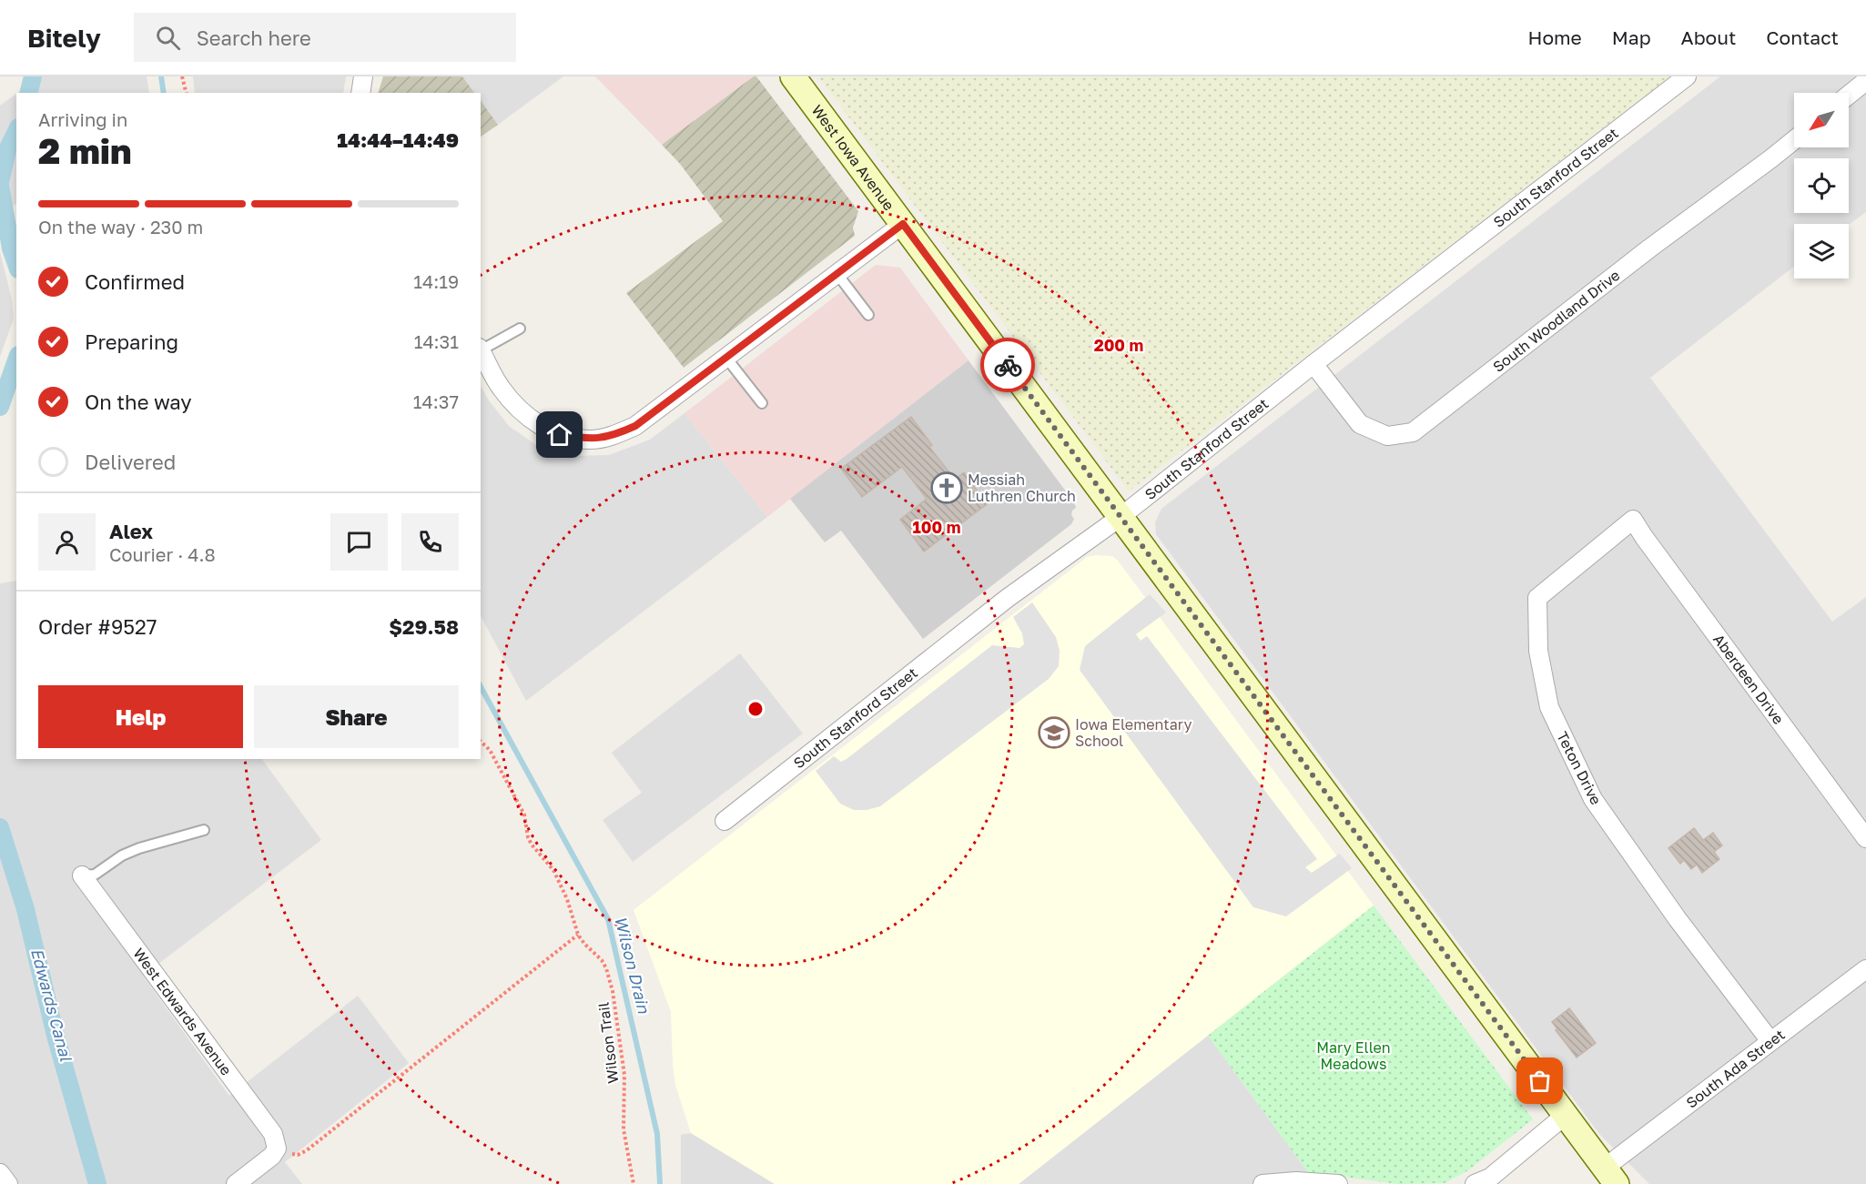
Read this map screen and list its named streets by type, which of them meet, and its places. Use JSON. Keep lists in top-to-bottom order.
{
  "streets": {
    "street": [
      "West Iowa Avenue",
      "South Stanford Street",
      "South Woodland Drive",
      "Aberdeen Drive",
      "Teton Drive",
      "West Edwards Avenue",
      "South Ada Street"
    ],
    "path": ["Wilson Trail"]
  },
  "crossings": [
    ["West Iowa Avenue", "South Stanford Street"],
    ["West Iowa Avenue", "South Ada Street"],
    ["South Stanford Street", "South Woodland Drive"],
    ["Aberdeen Drive", "Teton Drive"],
    ["Teton Drive", "South Ada Street"]
  ],
  "water": ["Wilson Drain", "Edwards Canal"],
  "parks": ["Mary Ellen Meadows"],
  "places": {
    "church": ["Messiah Luthren Church"],
    "school or university": ["Iowa Elementary School"]
  },
  "north": "bottom left",
  "page": {
    "header": "Bitely",
    "search": "Search here",
    "nav": [
      "Home",
      "Map",
      "About",
      "Contact"
    ],
    "heading": ["2 min", "Arriving in", "14:44–14:49"],
    "panel": [
      "Alex",
      "Courier · 4.8",
      "Order #9527",
      "$29.58"
    ],
    "bar": "On the way · 230 m",
    "list": [
      ["Confirmed", "14:19"],
      ["Preparing", "14:31"],
      ["On the way", "14:37"],
      "Delivered"
    ],
    "buttons": ["Help", "Share"]
  },
  "rings": ["200 m", "100 m"]
}
